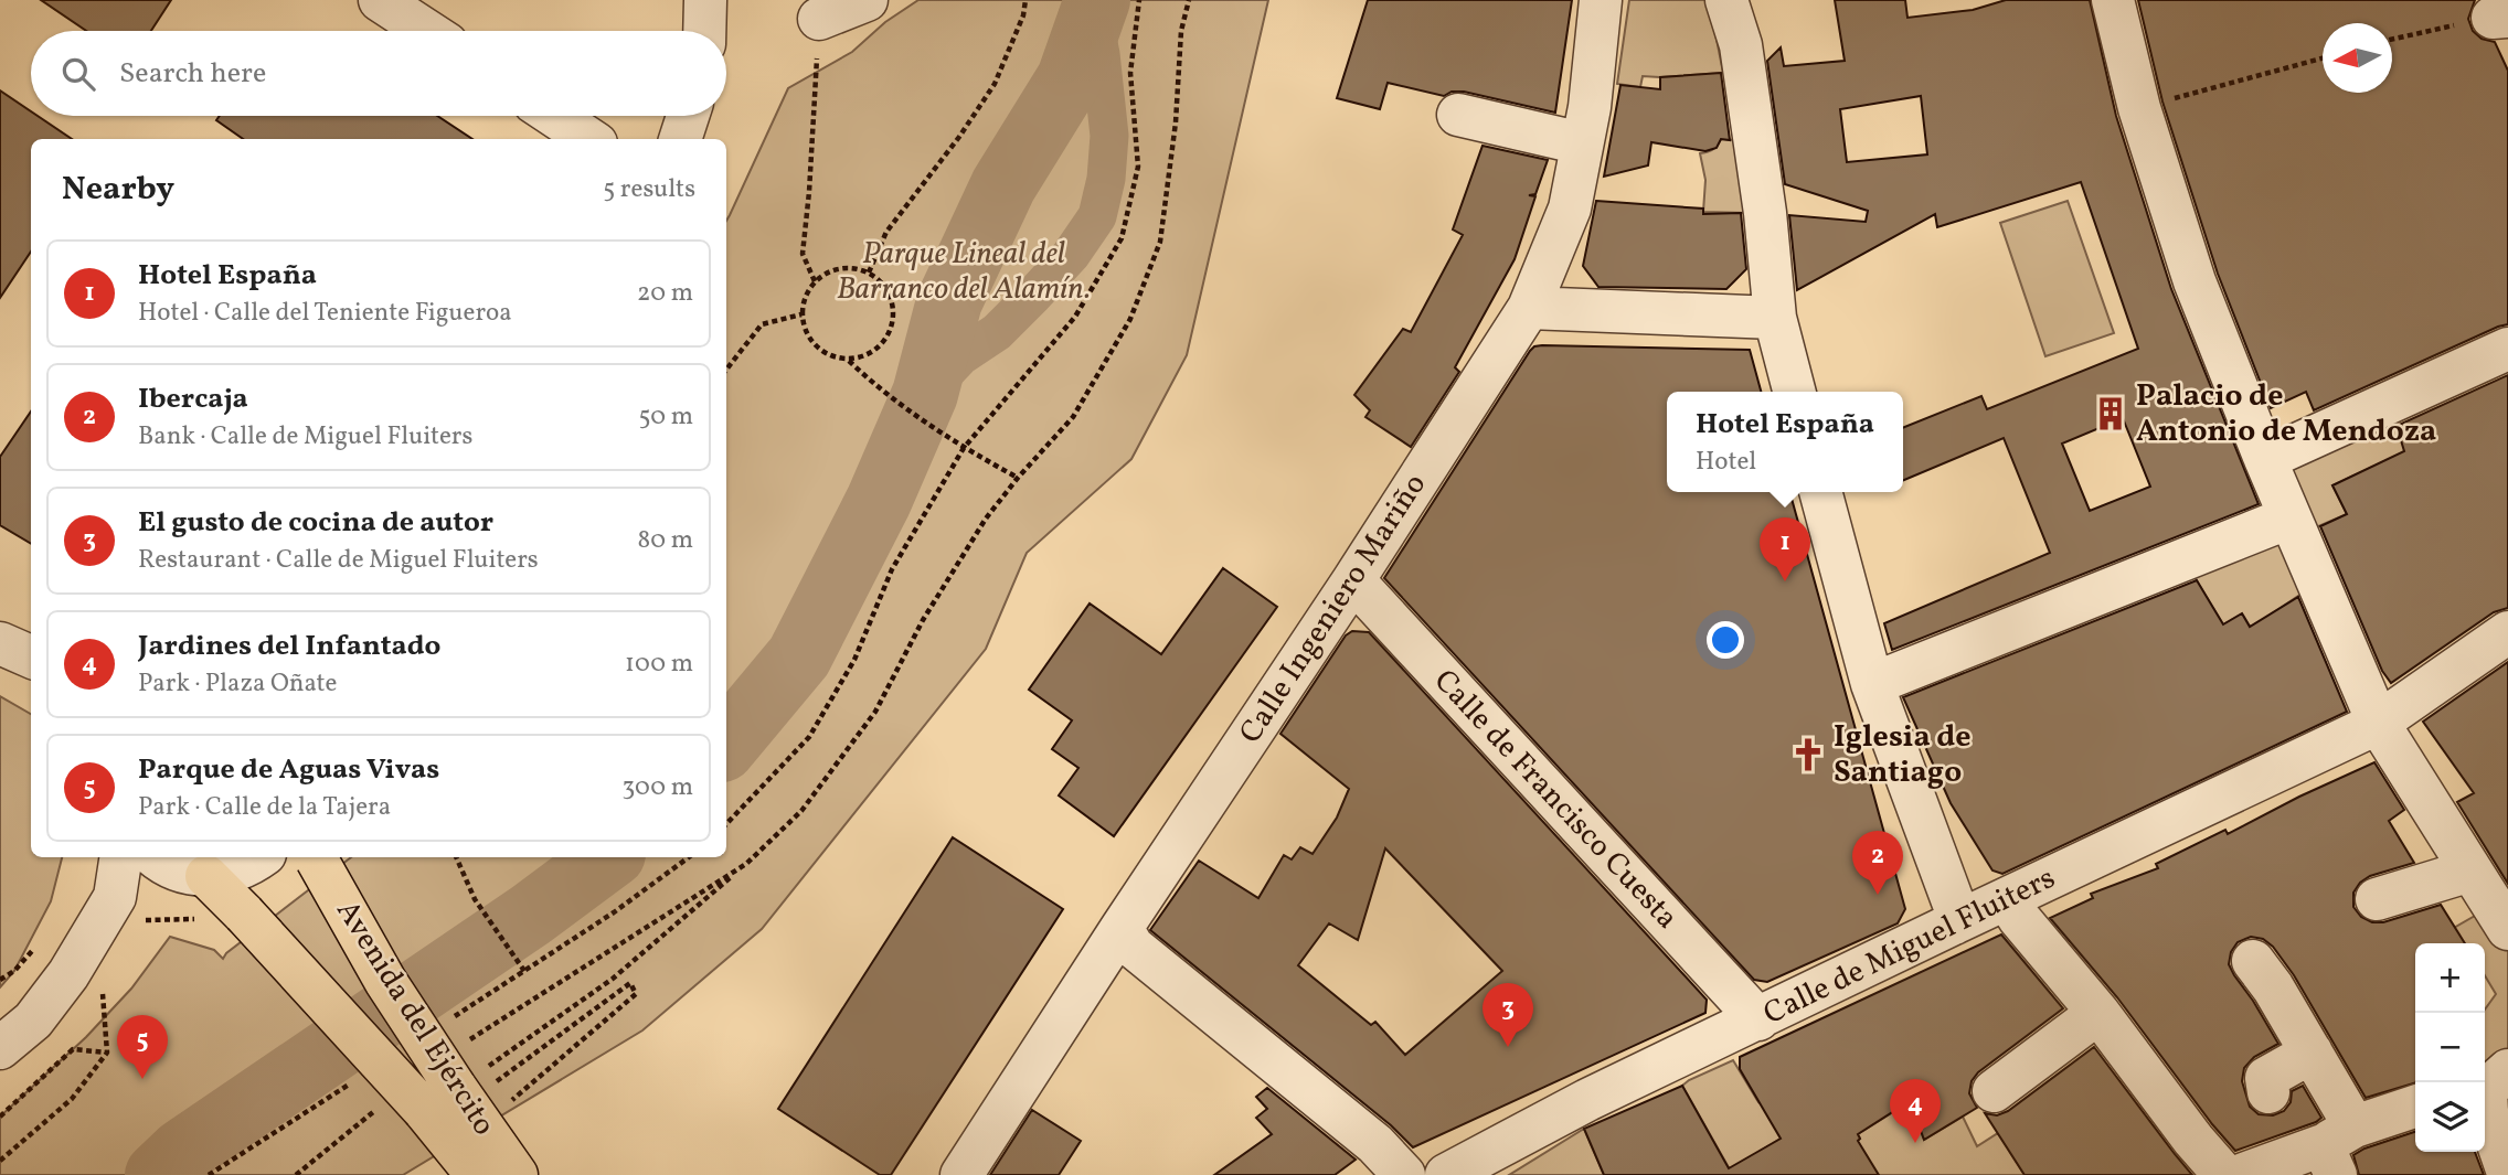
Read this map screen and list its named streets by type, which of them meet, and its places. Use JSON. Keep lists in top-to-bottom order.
{
  "streets": {
    "main road": ["Avenida del Ejército"],
    "street": ["Calle Ingeniero Mariño", "Calle de Francisco Cuesta", "Calle de Miguel Fluiters"]
  },
  "crossings": [
    ["Calle Ingeniero Mariño", "Calle de Francisco Cuesta"],
    ["Calle de Francisco Cuesta", "Calle de Miguel Fluiters"]
  ],
  "parks": ["Parque Lineal del Barranco del Alamín."],
  "places": {
    "building": ["Palacio de Antonio de Mendoza"],
    "church": ["Iglesia de Santiago"]
  },
  "north": "left",
  "page": {
    "search": "Search here",
    "heading": ["Nearby", "5 results"],
    "list": [
      {
        "mark": "1",
        "name": "Hotel España",
        "note": "Hotel · Calle del Teniente Figueroa",
        "value": "20 m"
      },
      {
        "mark": "2",
        "name": "Ibercaja",
        "note": "Bank · Calle de Miguel Fluiters",
        "value": "50 m"
      },
      {
        "mark": "3",
        "name": "El gusto de cocina de autor",
        "note": "Restaurant · Calle de Miguel Fluiters",
        "value": "80 m"
      },
      {
        "mark": "4",
        "name": "Jardines del Infantado",
        "note": "Park · Plaza Oñate",
        "value": "100 m"
      },
      {
        "mark": "5",
        "name": "Parque de Aguas Vivas",
        "note": "Park · Calle de la Tajera",
        "value": "300 m"
      }
    ],
    "popup": ["Hotel España", "Hotel"],
    "pins": [
      "1",
      "2",
      "3",
      "5",
      "4"
    ],
    "map_buttons": ["+", "−"]
  }
}
